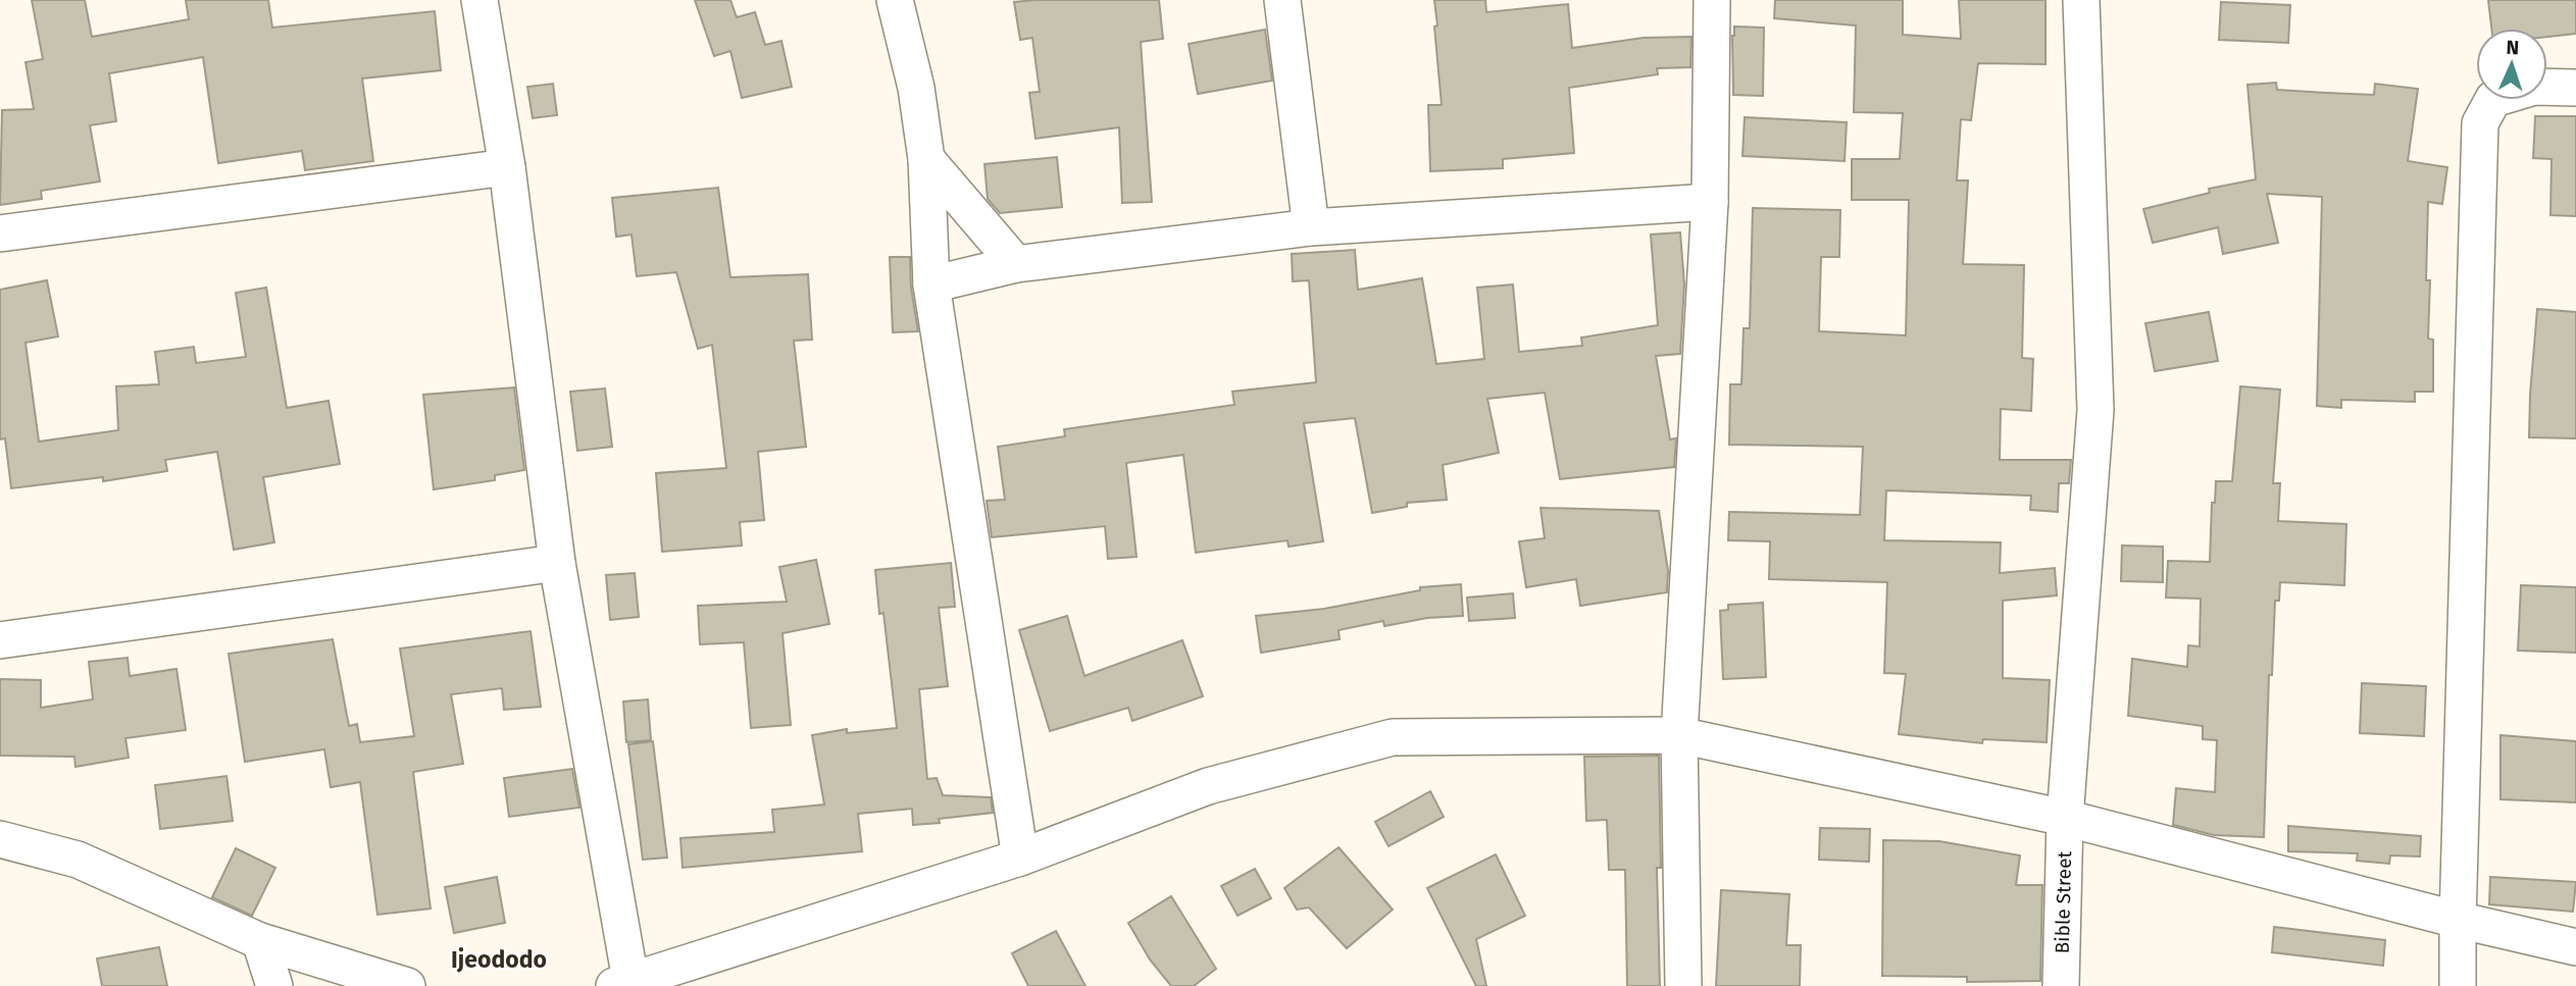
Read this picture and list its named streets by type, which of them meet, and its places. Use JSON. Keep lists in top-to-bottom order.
{
  "streets": {
    "street": ["Bible Street"]
  },
  "districts": ["Ijeododo"],
  "north": "top"
}
